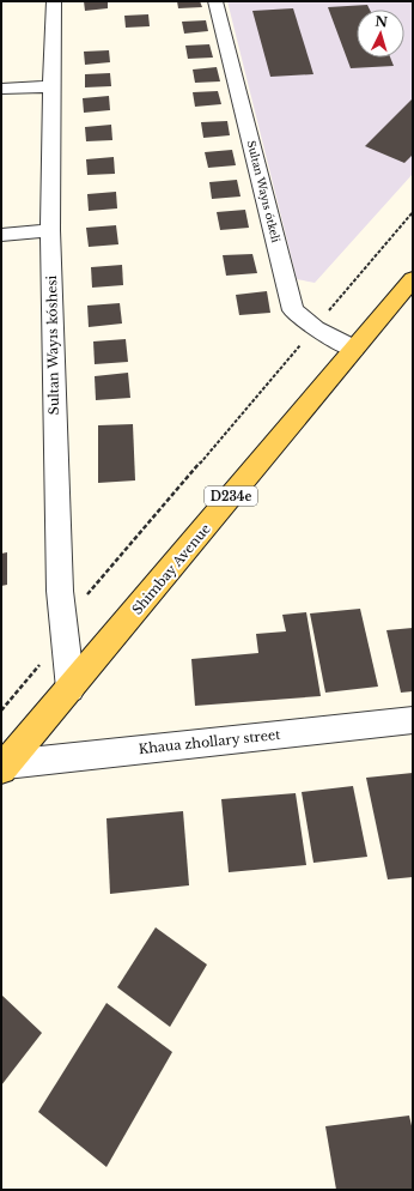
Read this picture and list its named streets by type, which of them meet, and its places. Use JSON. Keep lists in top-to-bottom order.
{
  "streets": {
    "main road": ["D234e", "Shimbay Avenue"],
    "street": ["Sultan Wayıs ótkeli", "Sultan Wayıs kóshesi", "Khaua zhollary street"]
  },
  "crossings": [
    ["Sultan Wayıs ótkeli", "Shimbay Avenue"],
    ["Sultan Wayıs kóshesi", "Shimbay Avenue"],
    ["Shimbay Avenue", "Khaua zhollary street"]
  ],
  "north": "top"
}
